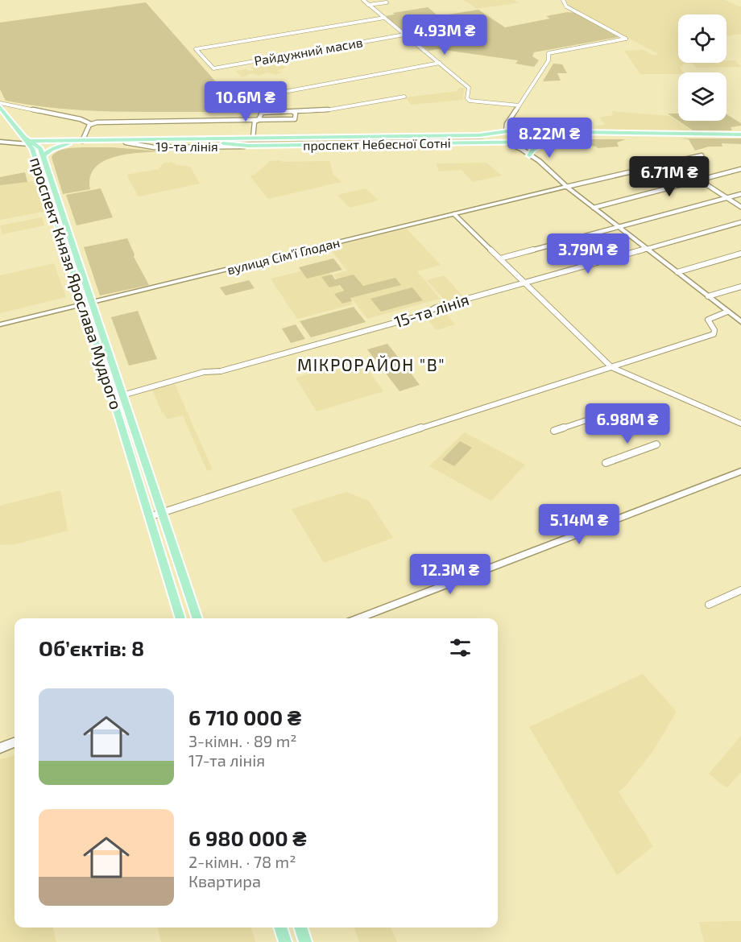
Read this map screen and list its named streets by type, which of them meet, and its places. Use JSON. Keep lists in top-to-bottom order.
{
  "streets": {
    "main road": ["проспект Небесної Сотні", "проспект Князя Ярослава Мудрого"],
    "street": ["Райдужний масив", "вулиця Сім'ї Глодан", "15-та лінія"]
  },
  "crossings": [
    ["проспект Небесної Сотні", "проспект Князя Ярослава Мудрого"],
    ["вулиця Сім'ї Глодан", "проспект Князя Ярослава Мудрого"],
    ["проспект Князя Ярослава Мудрого", "15-та лінія"]
  ],
  "districts": ["МІКРОРАЙОН \"В\""],
  "page": {
    "price": [
      "4.93M ₴",
      "10.6M ₴",
      "8.22M ₴",
      "6.71M ₴",
      "3.79M ₴",
      "6.98M ₴",
      "5.14M ₴",
      "12.3M ₴"
    ],
    "heading": "Об’єктів: 8",
    "list": [
      {
        "name": "6 710 000 ₴",
        "note": "3-кімн. · 89 m² · 17-та лінія"
      },
      {
        "name": "6 980 000 ₴",
        "note": "2-кімн. · 78 m² · Квартира"
      }
    ]
  }
}
